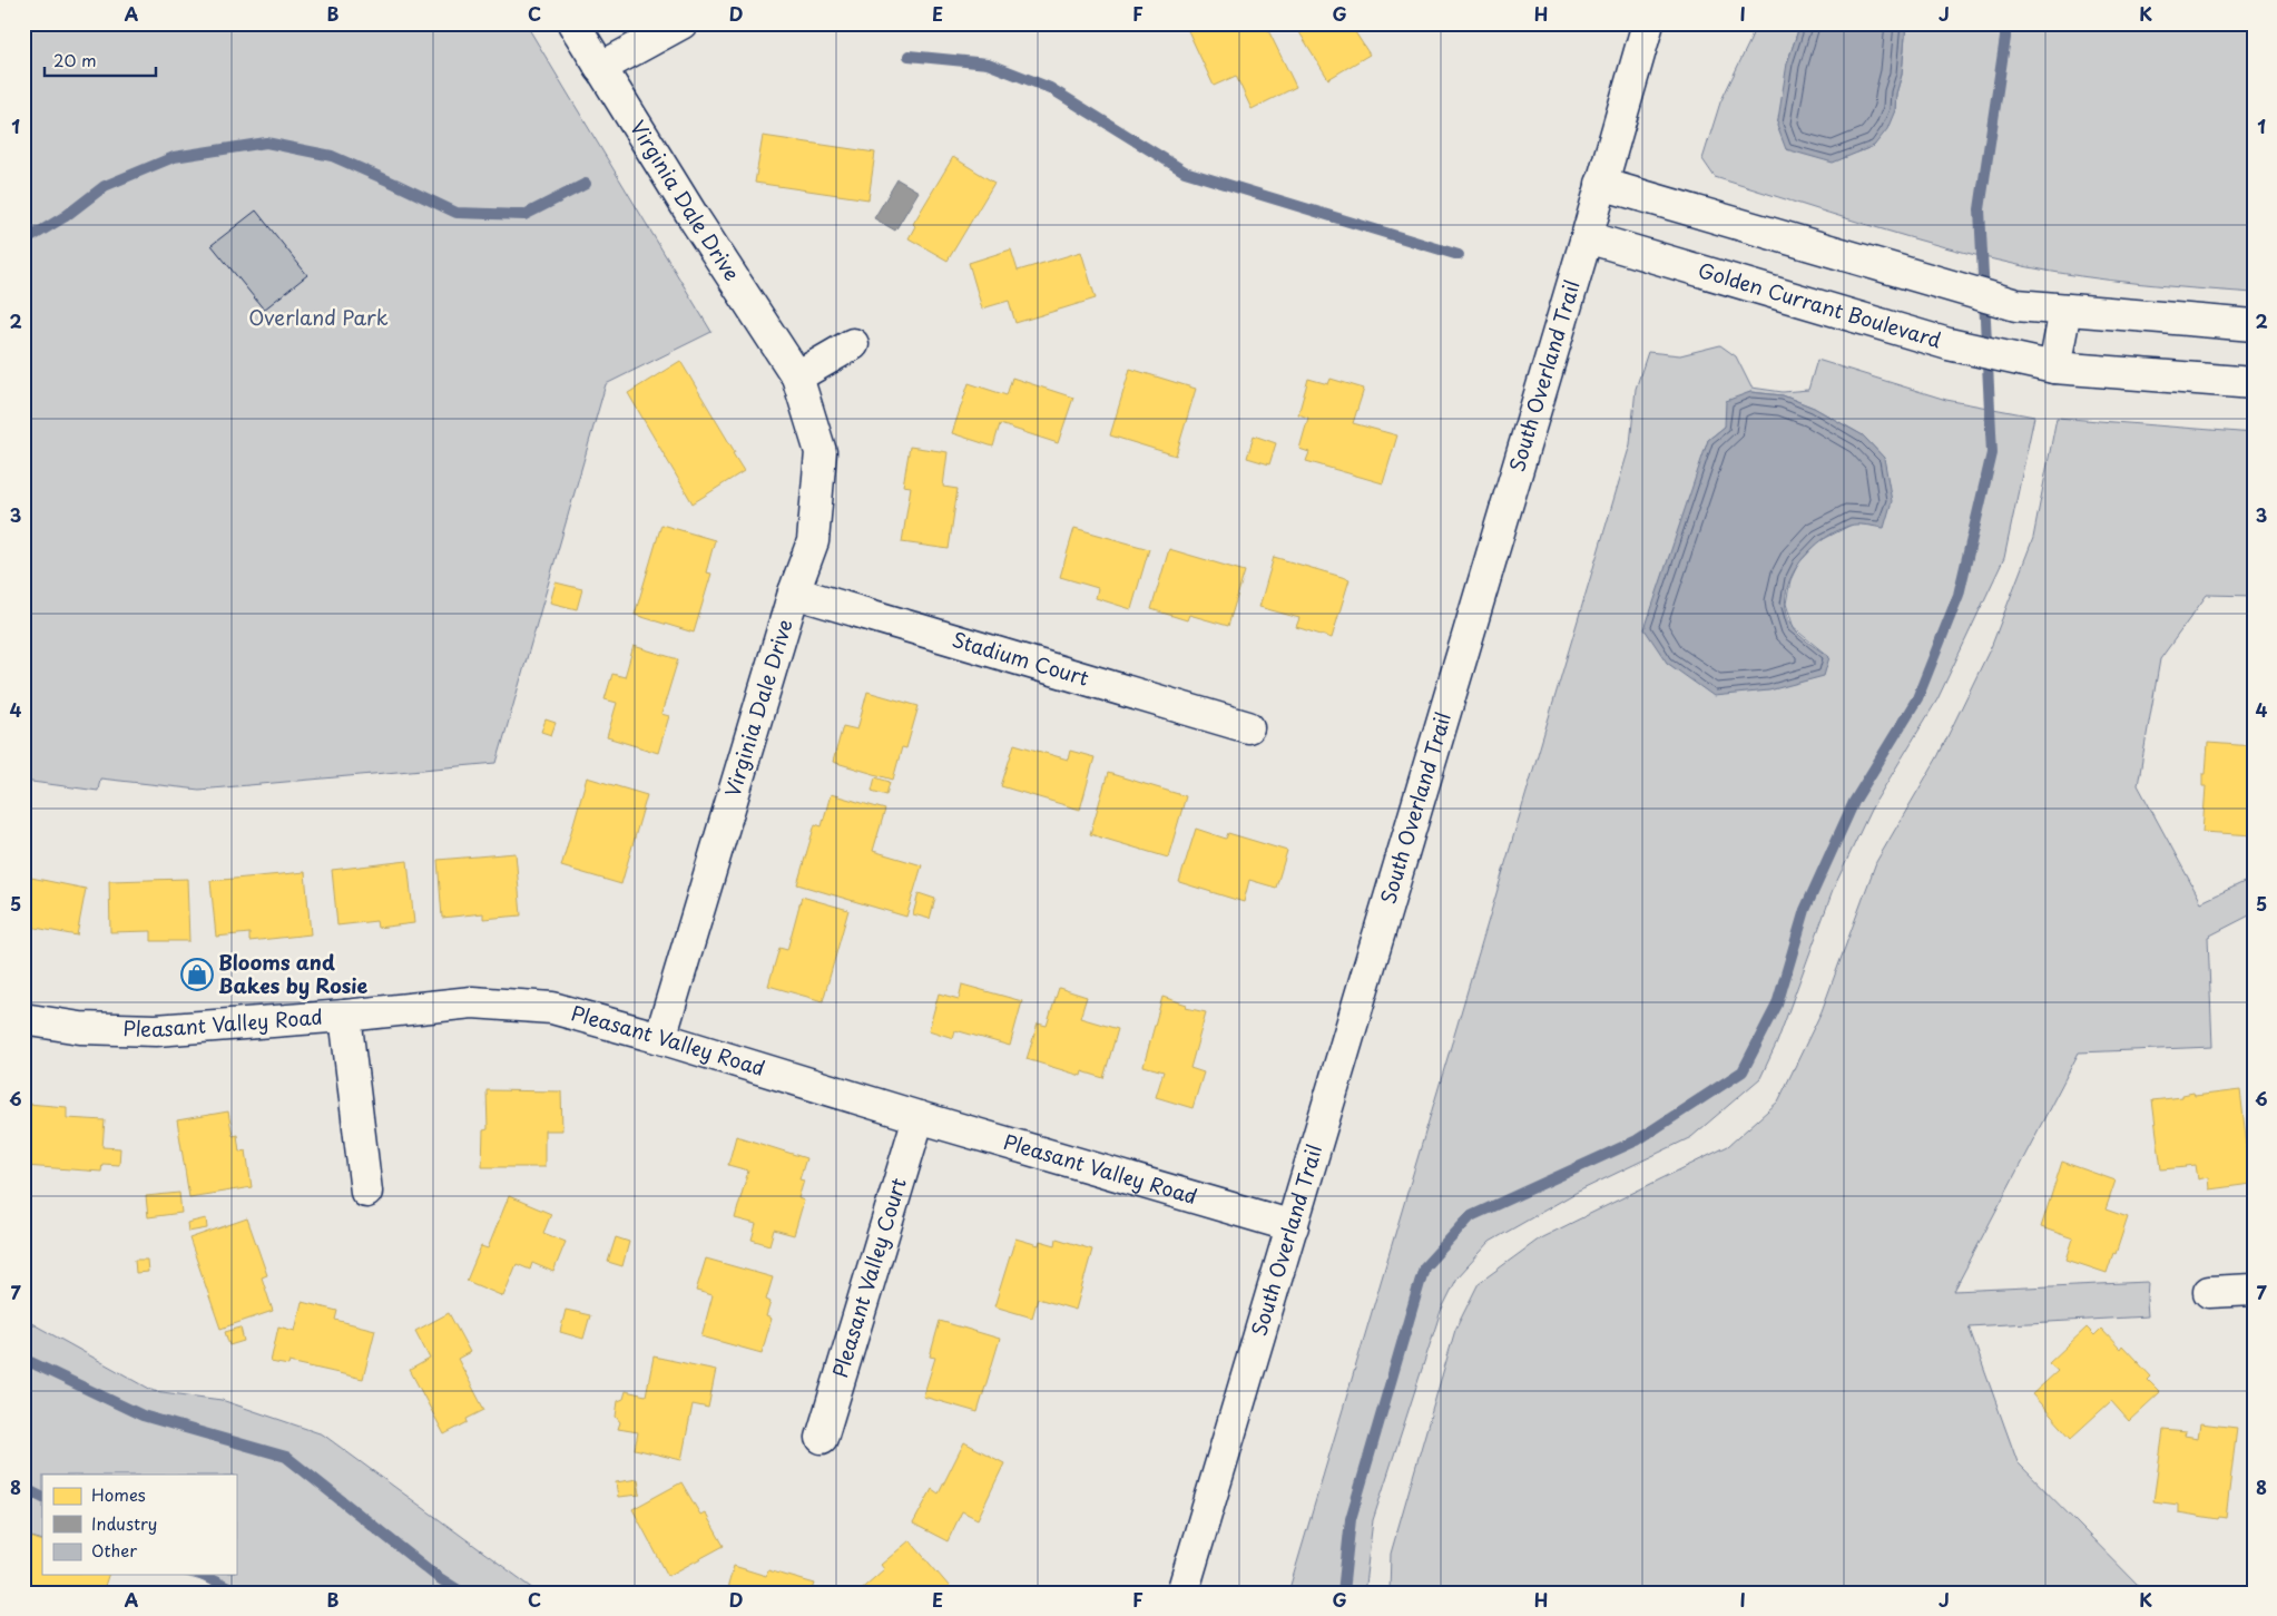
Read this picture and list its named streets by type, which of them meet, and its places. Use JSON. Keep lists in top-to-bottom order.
{
  "streets": {
    "street": [
      "Virginia Dale Drive",
      "Golden Currant Boulevard",
      "South Overland Trail",
      "Stadium Court",
      "Pleasant Valley Road",
      "Pleasant Valley Court"
    ]
  },
  "crossings": [
    ["Virginia Dale Drive", "Stadium Court"],
    ["Virginia Dale Drive", "Pleasant Valley Road"],
    ["Golden Currant Boulevard", "South Overland Trail"],
    ["South Overland Trail", "Pleasant Valley Road"],
    ["Pleasant Valley Road", "Pleasant Valley Court"]
  ],
  "parks": ["Overland Park"],
  "places": {
    "shop": ["Blooms and Bakes by Rosie"]
  },
  "legend": ["Homes", "Industry", "Other"],
  "scale_bar": "20 m",
  "grid": {
    "columns": [
      "A",
      "B",
      "C",
      "D",
      "E",
      "F",
      "G",
      "H",
      "I",
      "J",
      "K"
    ],
    "rows": [
      "1",
      "2",
      "3",
      "4",
      "5",
      "6",
      "7",
      "8"
    ]
  }
}
